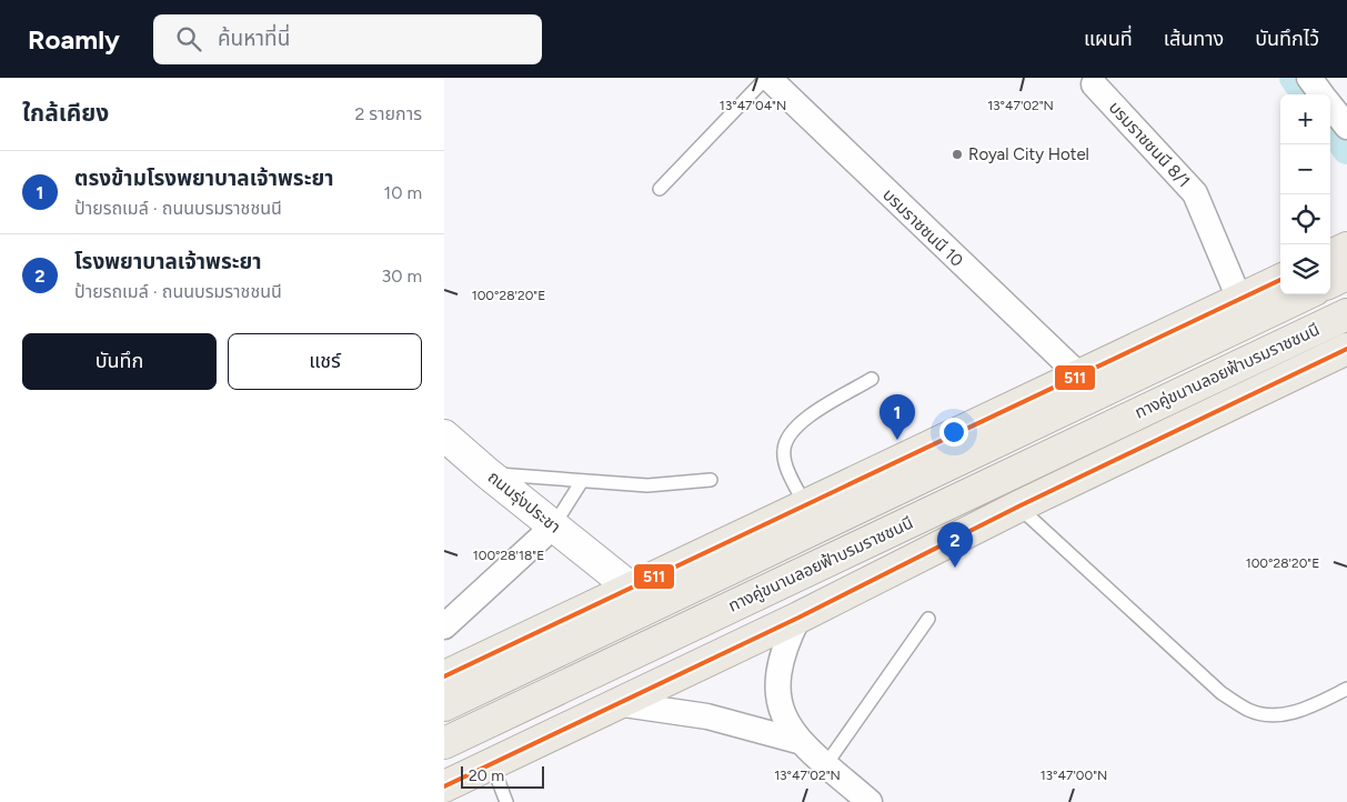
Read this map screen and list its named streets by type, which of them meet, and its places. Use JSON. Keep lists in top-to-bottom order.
{
  "streets": {
    "main road": ["ทางคู่ขนานลอยฟ้าบรมราชชนนี"],
    "street": ["บรมราชชนนี 8/1", "บรมราชชนนี 10", "ถนนรุ่งประชา"]
  },
  "places": ["Royal City Hotel"],
  "lines": ["transit line 511"],
  "scale_bar": "20 m",
  "page": {
    "header": "Roamly",
    "search": "ค้นหาที่นี่",
    "nav": ["แผนที่", "เส้นทาง", "บันทึกไว้"],
    "heading": ["ใกล้เคียง", "2 รายการ"],
    "map_buttons": ["+", "−"],
    "list": [
      {
        "mark": "1",
        "name": "ตรงข้ามโรงพยาบาลเจ้าพระยา",
        "note": "ป้ายรถเมล์ · ถนนบรมราชชนนี",
        "value": "10 m"
      },
      {
        "mark": "2",
        "name": "โรงพยาบาลเจ้าพระยา",
        "note": "ป้ายรถเมล์ · ถนนบรมราชชนนี",
        "value": "30 m"
      }
    ],
    "buttons": ["บันทึก", "แชร์"],
    "pins": ["1", "2"],
    "scale": "20 m"
  },
  "coordinates": [
    "13°47'04\"N",
    "13°47'02\"N",
    "100°28'20\"E",
    "100°28'18\"E",
    "13°47'00\"N"
  ]
}
